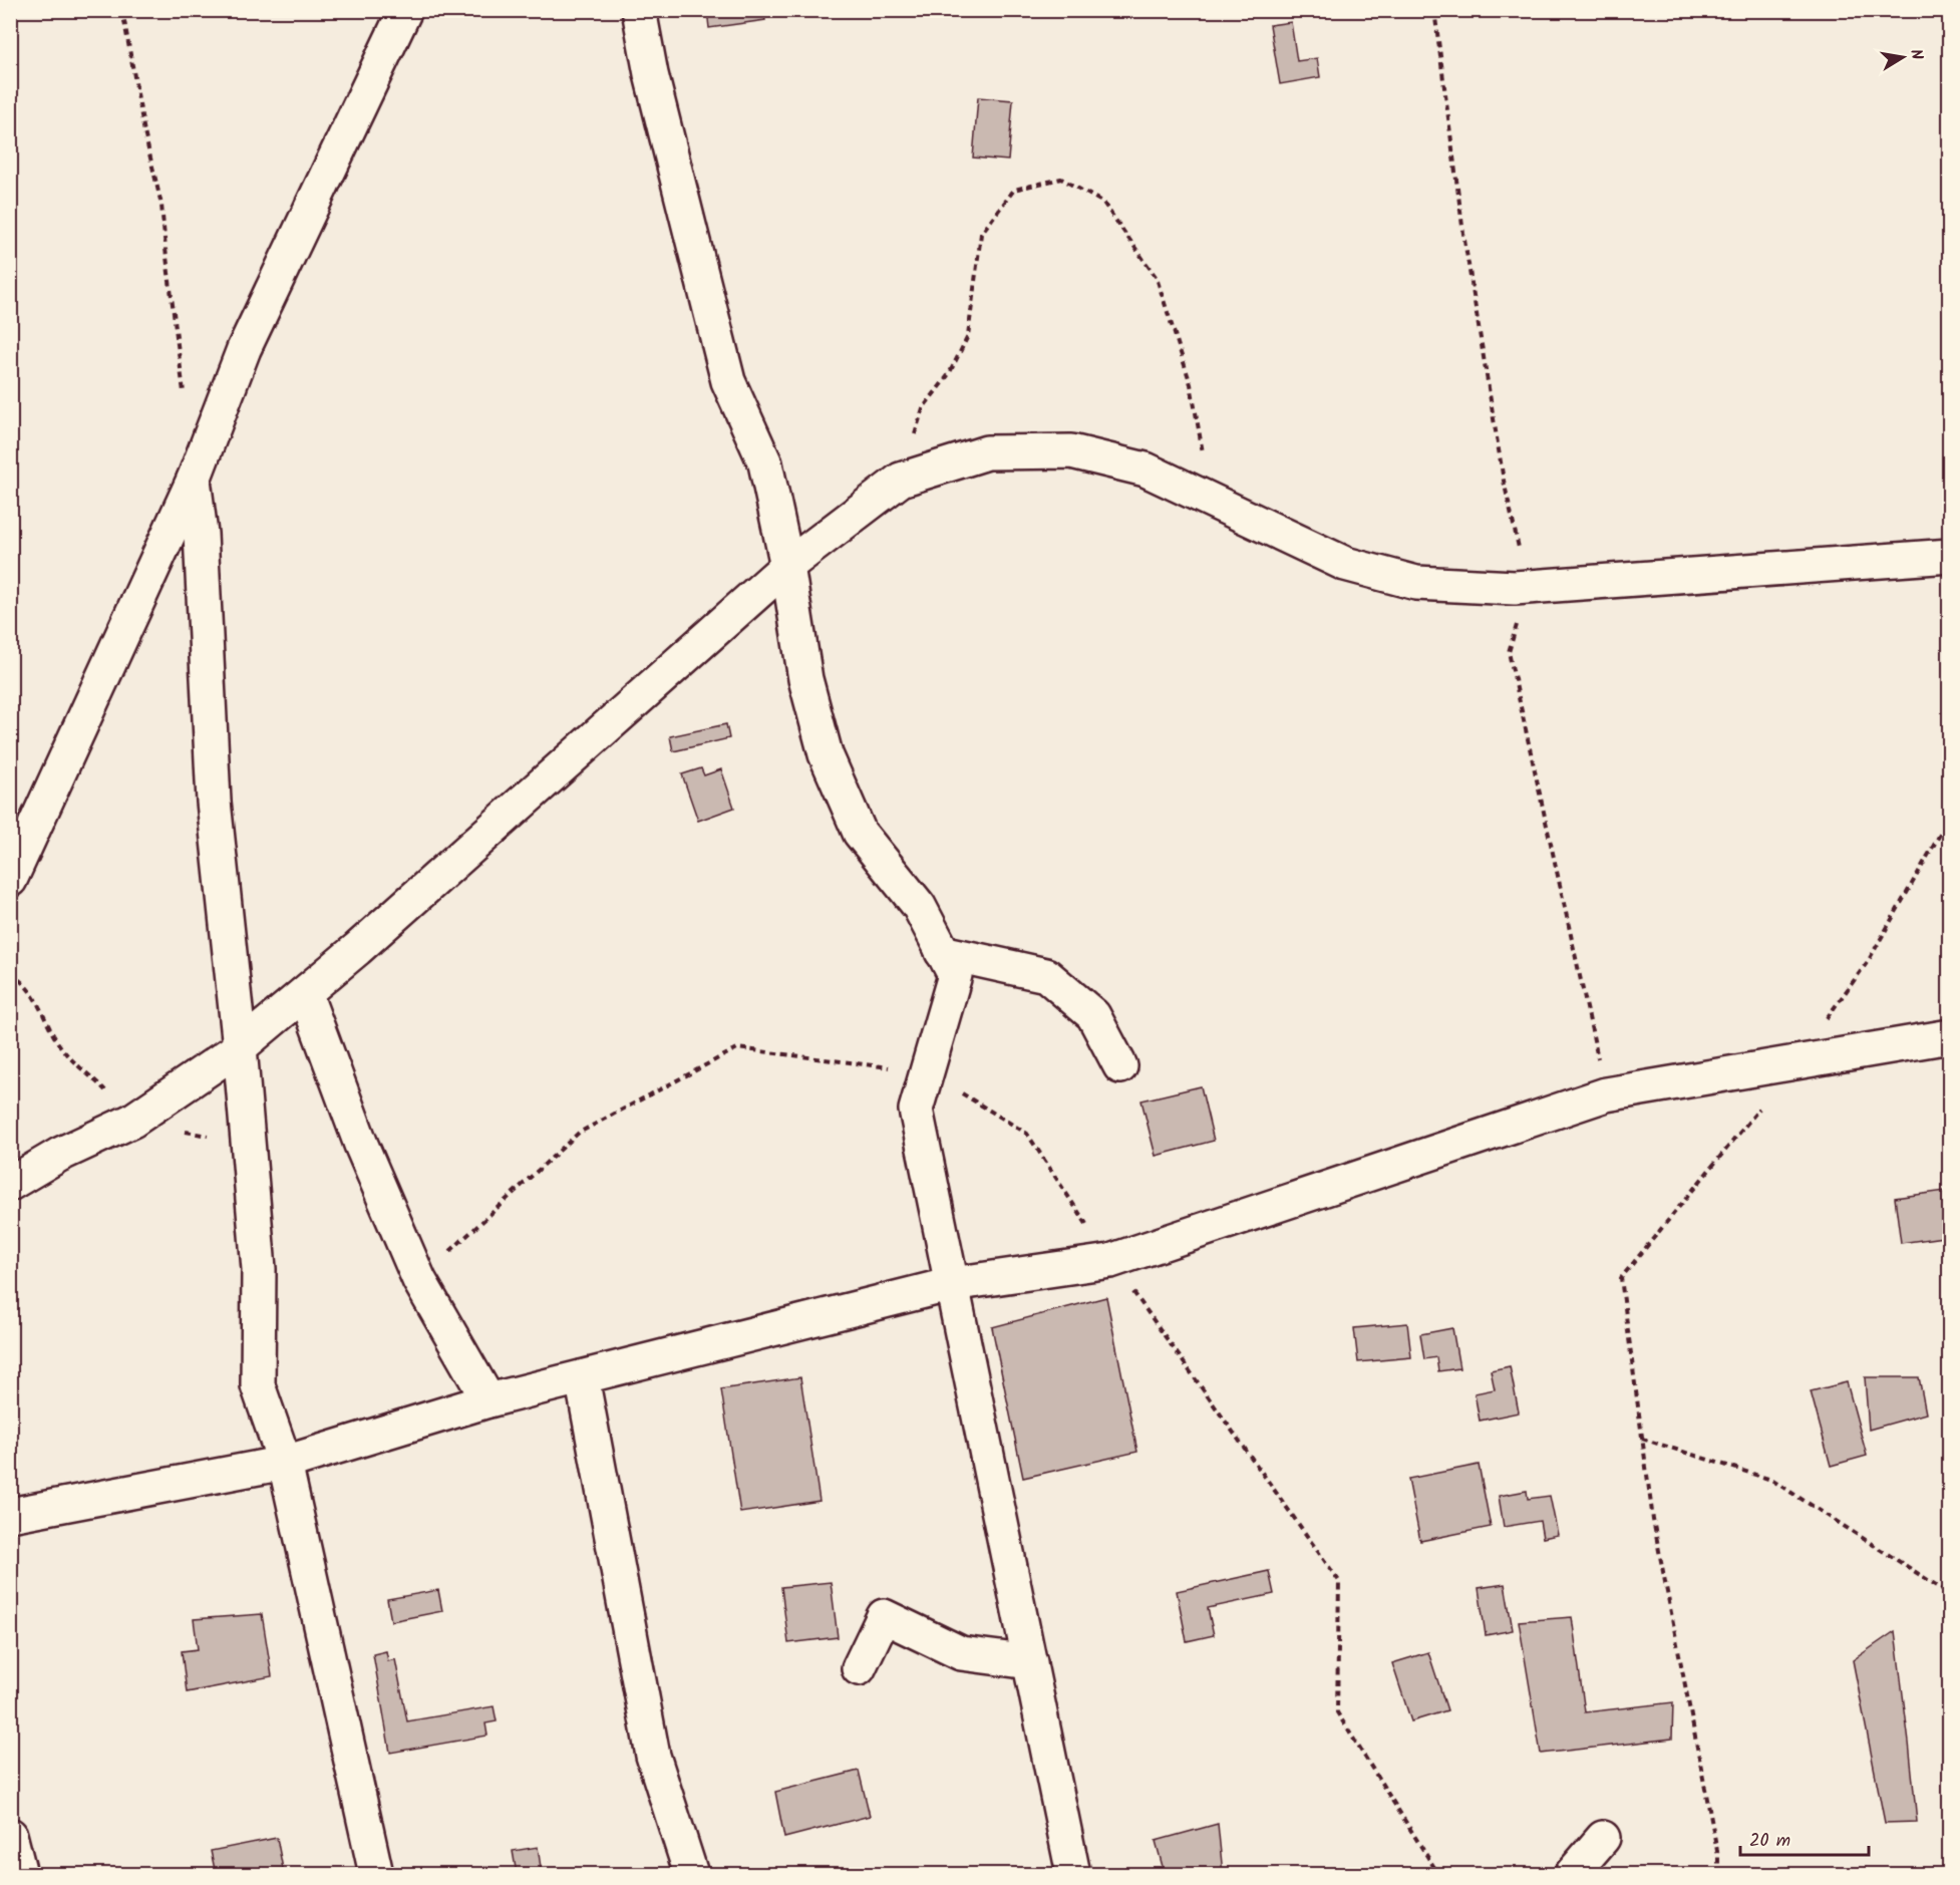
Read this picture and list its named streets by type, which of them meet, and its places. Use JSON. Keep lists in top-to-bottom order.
{
  "scale_bar": "20 m",
  "north": "right"
}
